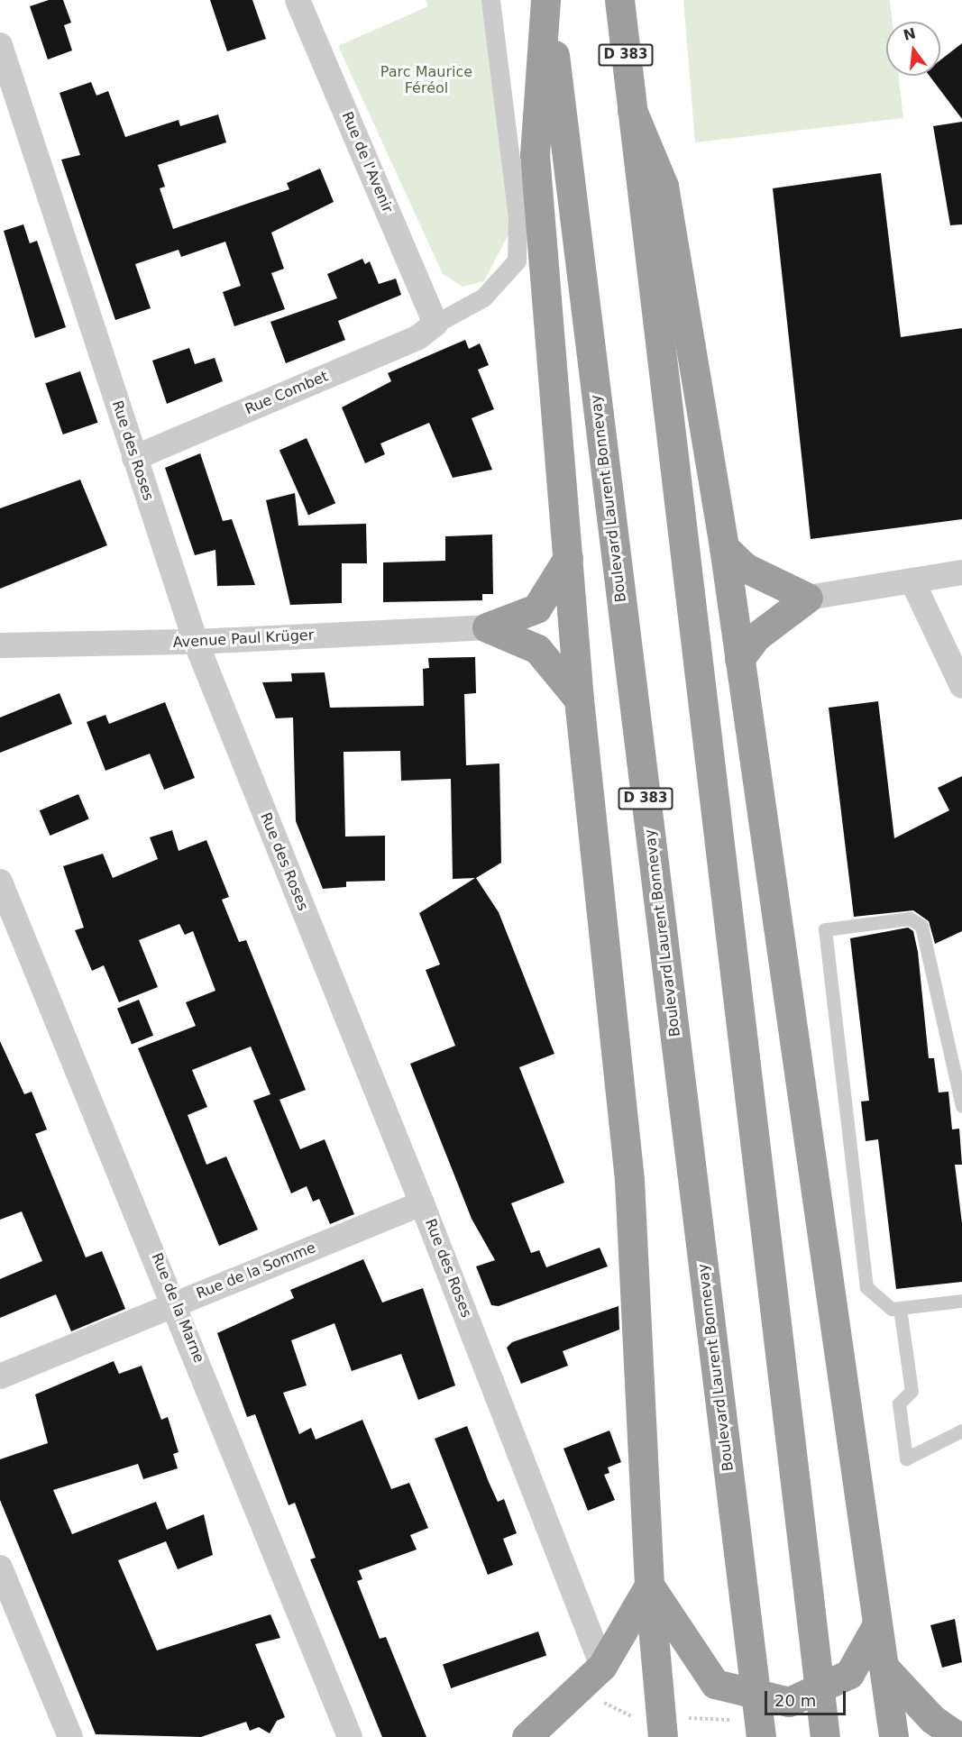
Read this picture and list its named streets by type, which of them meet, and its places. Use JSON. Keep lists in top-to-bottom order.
{
  "streets": {
    "highway": ["D 383", "Boulevard Laurent Bonnevay"],
    "street": [
      "Rue de l'Avenir",
      "Rue Combet",
      "Rue des Roses",
      "Avenue Paul Krüger",
      "Rue de la Somme",
      "Rue de la Marne"
    ]
  },
  "crossings": [
    ["Rue de l'Avenir", "Rue Combet"],
    ["Rue Combet", "Rue des Roses"],
    ["Rue des Roses", "Avenue Paul Krüger"],
    ["Rue des Roses", "Rue de la Somme"],
    ["Rue de la Somme", "Rue de la Marne"]
  ],
  "parks": ["Parc Maurice Féréol"],
  "scale_bar": "20 m",
  "north": "top"
}
